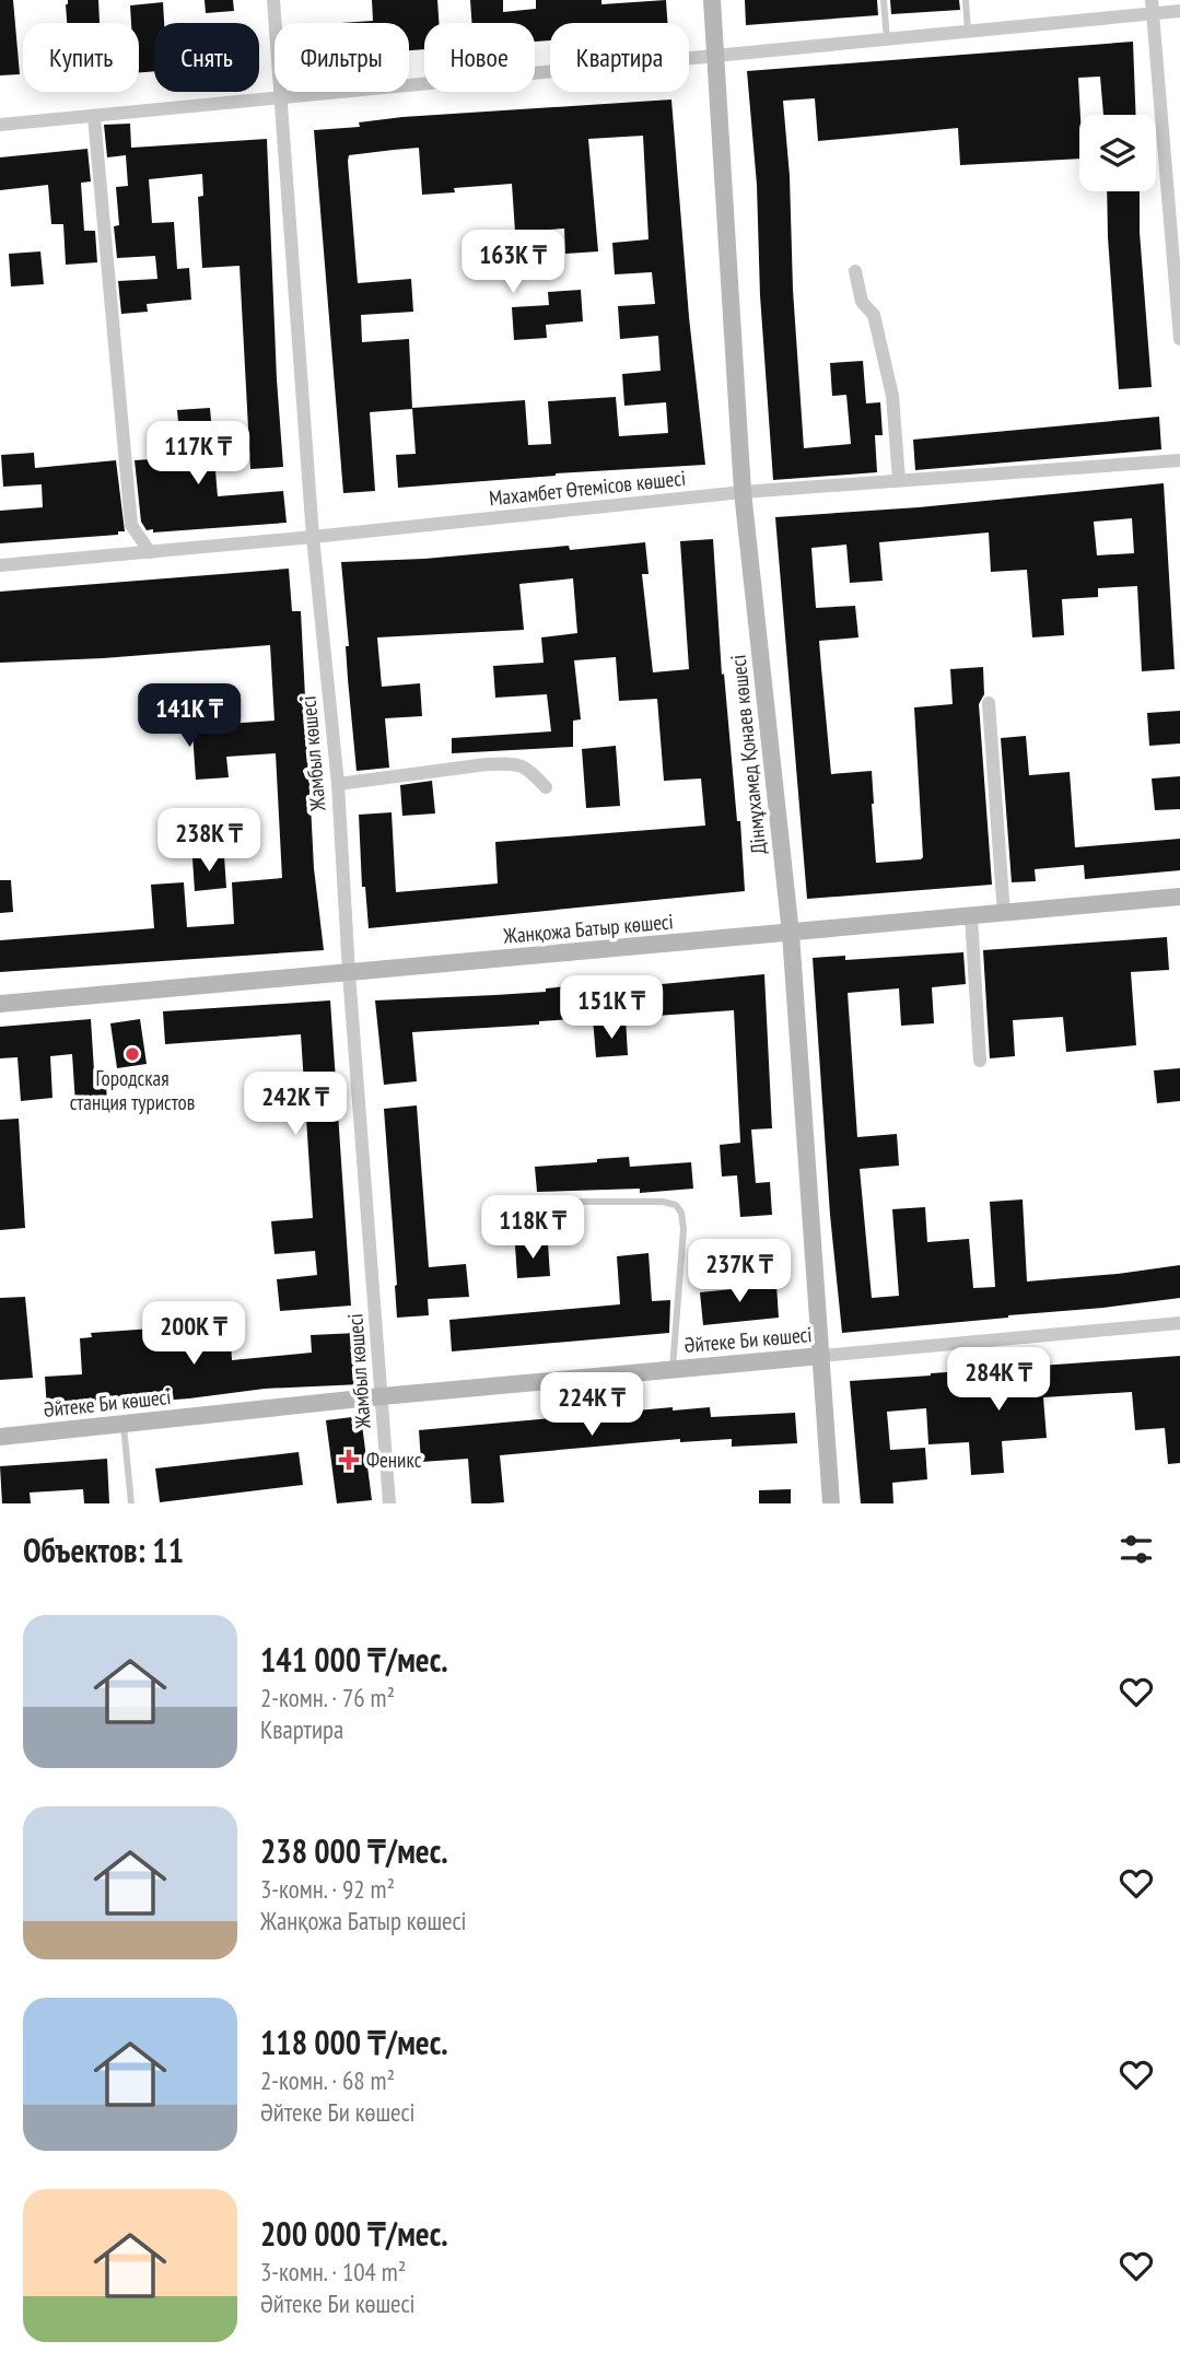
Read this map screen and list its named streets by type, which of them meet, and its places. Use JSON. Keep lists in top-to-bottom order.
{
  "streets": {
    "street": [
      "Махамбет Өтемісов көшесі",
      "Жамбыл көшесі",
      "Дінмұхамед Қонаев көшесі",
      "Жанқожа Батыр көшесі",
      "Әйтеке Би көшесі"
    ]
  },
  "crossings": [
    ["Махамбет Өтемісов көшесі", "Жамбыл көшесі"],
    ["Махамбет Өтемісов көшесі", "Дінмұхамед Қонаев көшесі"],
    ["Жамбыл көшесі", "Жанқожа Батыр көшесі"],
    ["Жамбыл көшесі", "Әйтеке Би көшесі"],
    ["Дінмұхамед Қонаев көшесі", "Жанқожа Батыр көшесі"],
    ["Дінмұхамед Қонаев көшесі", "Әйтеке Би көшесі"]
  ],
  "places": {
    "other": ["Городская станция туристов"],
    "health": ["Феникс"]
  },
  "page": {
    "chip": [
      "Купить",
      "Снять",
      "Фильтры",
      "Новое",
      "Квартира"
    ],
    "price": [
      "163K ₸",
      "117K ₸",
      "141K ₸",
      "238K ₸",
      "151K ₸",
      "242K ₸",
      "118K ₸",
      "237K ₸",
      "200K ₸",
      "284K ₸",
      "224K ₸"
    ],
    "heading": "Объектов: 11",
    "list": [
      {
        "name": "141 000 ₸/мес.",
        "note": "2-комн. · 76 m² · Квартира"
      },
      {
        "name": "238 000 ₸/мес.",
        "note": "3-комн. · 92 m² · Жанқожа Батыр көшесі"
      },
      {
        "name": "118 000 ₸/мес.",
        "note": "2-комн. · 68 m² · Әйтеке Би көшесі"
      },
      {
        "name": "200 000 ₸/мес.",
        "note": "3-комн. · 104 m² · Әйтеке Би көшесі"
      }
    ]
  }
}
